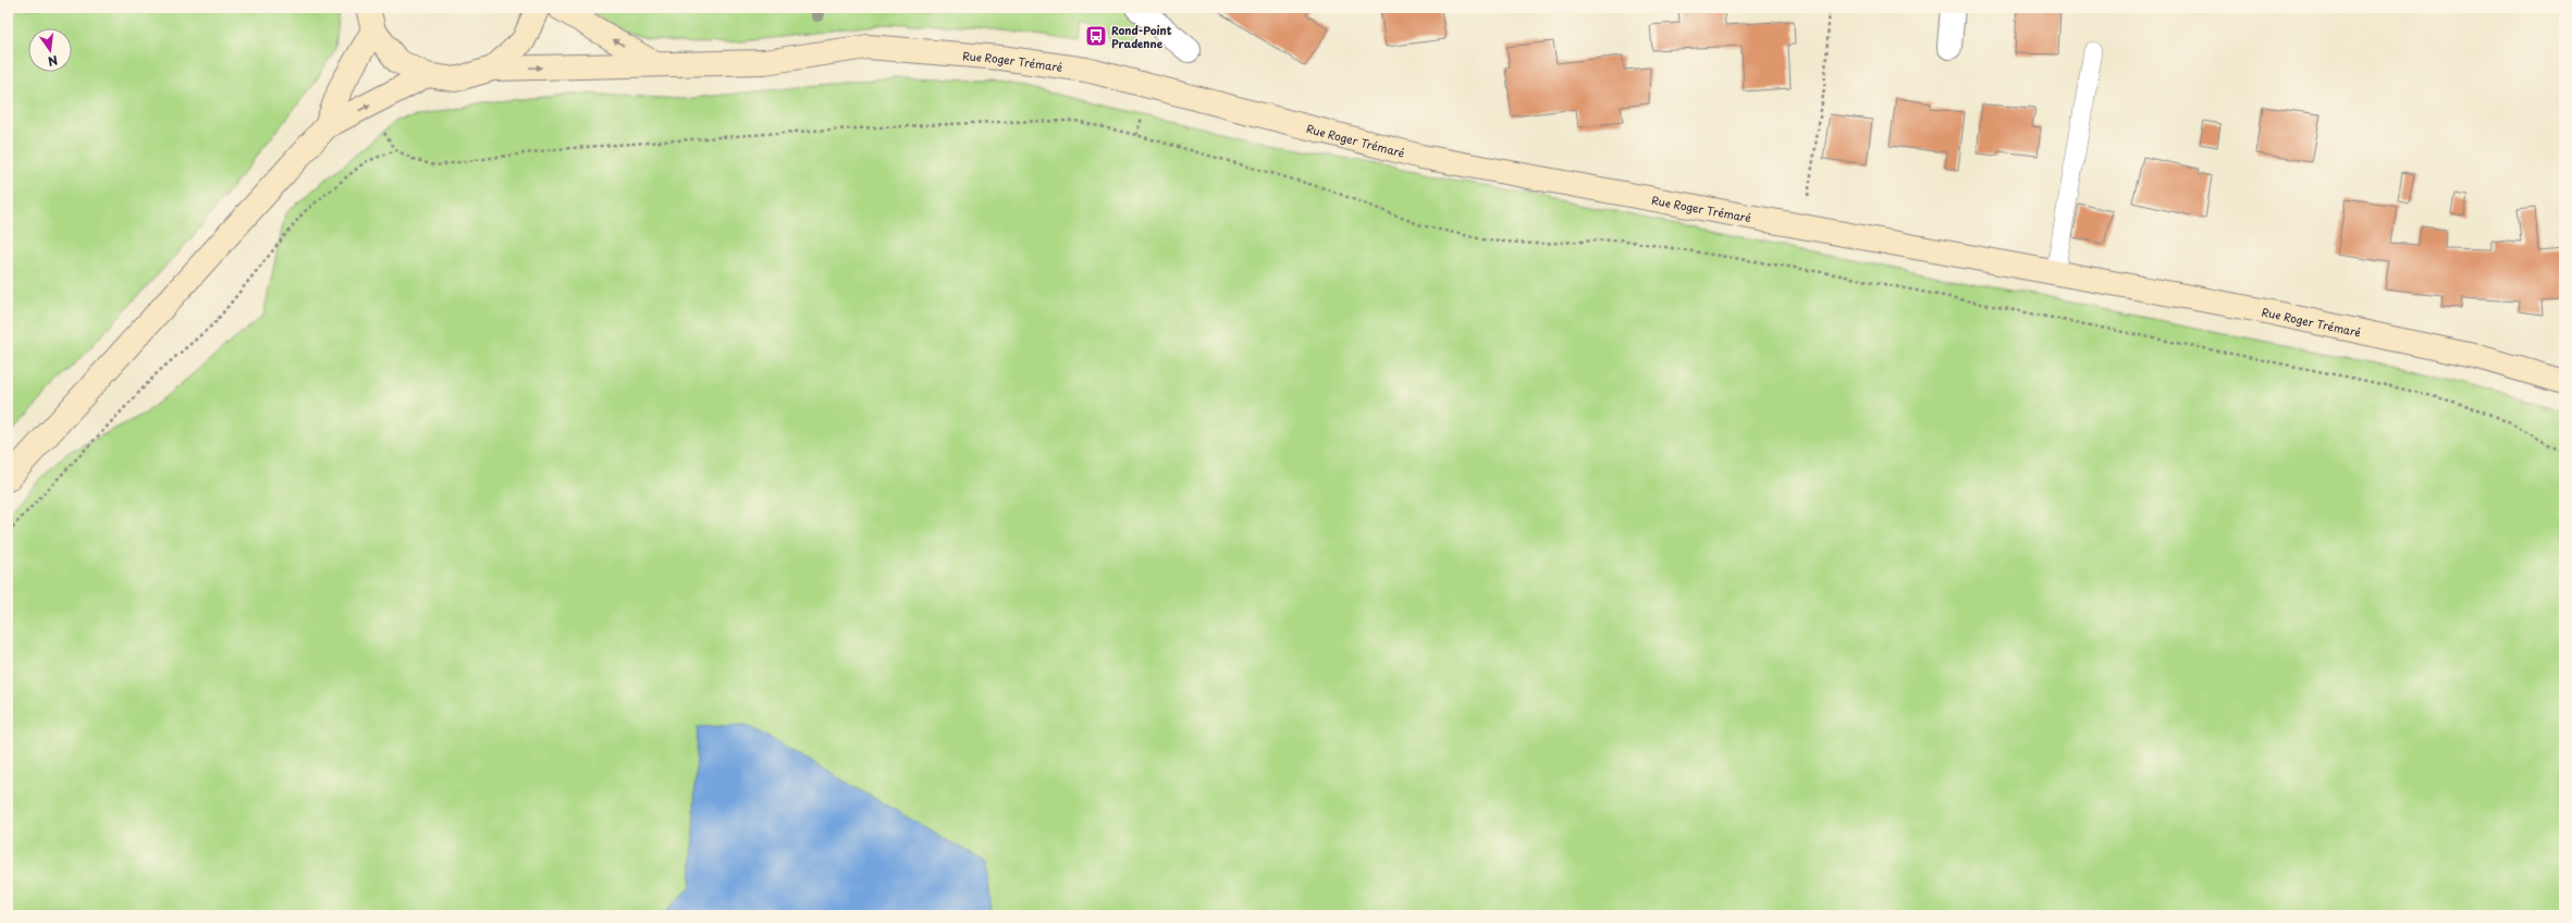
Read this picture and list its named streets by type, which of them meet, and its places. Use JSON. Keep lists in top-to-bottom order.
{
  "streets": {
    "street": ["Rue Roger Trémaré"]
  },
  "places": {
    "bus stop": ["Rond-Point Pradenne"]
  },
  "north": "bottom"
}
